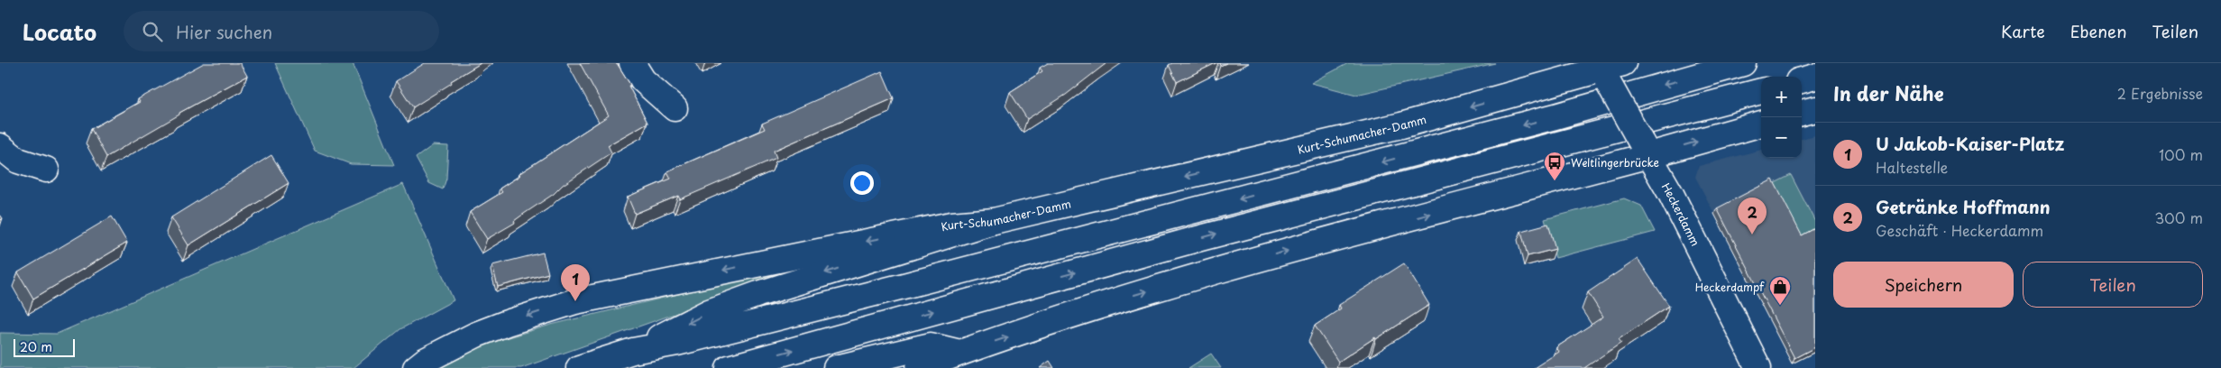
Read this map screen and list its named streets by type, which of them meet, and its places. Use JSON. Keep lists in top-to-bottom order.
{
  "streets": {
    "main road": ["Kurt-Schumacher-Damm", "Heckerdamm"]
  },
  "crossings": [
    ["Kurt-Schumacher-Damm", "Heckerdamm"]
  ],
  "places": {
    "bus stop": ["Weltlingerbrücke"],
    "shop": ["Heckerdampf"]
  },
  "scale_bar": "20 m",
  "page": {
    "header": "Locato",
    "search": "Hier suchen",
    "nav": ["Karte", "Ebenen", "Teilen"],
    "heading": ["In der Nähe", "2 Ergebnisse"],
    "map_buttons": ["+", "−"],
    "list": [
      {
        "mark": "1",
        "name": "U Jakob-Kaiser-Platz",
        "note": "Haltestelle",
        "value": "100 m"
      },
      {
        "mark": "2",
        "name": "Getränke Hoffmann",
        "note": "Geschäft · Heckerdamm",
        "value": "300 m"
      }
    ],
    "pins": ["2", "1"],
    "buttons": ["Speichern", "Teilen"],
    "scale": "20 m"
  }
}
